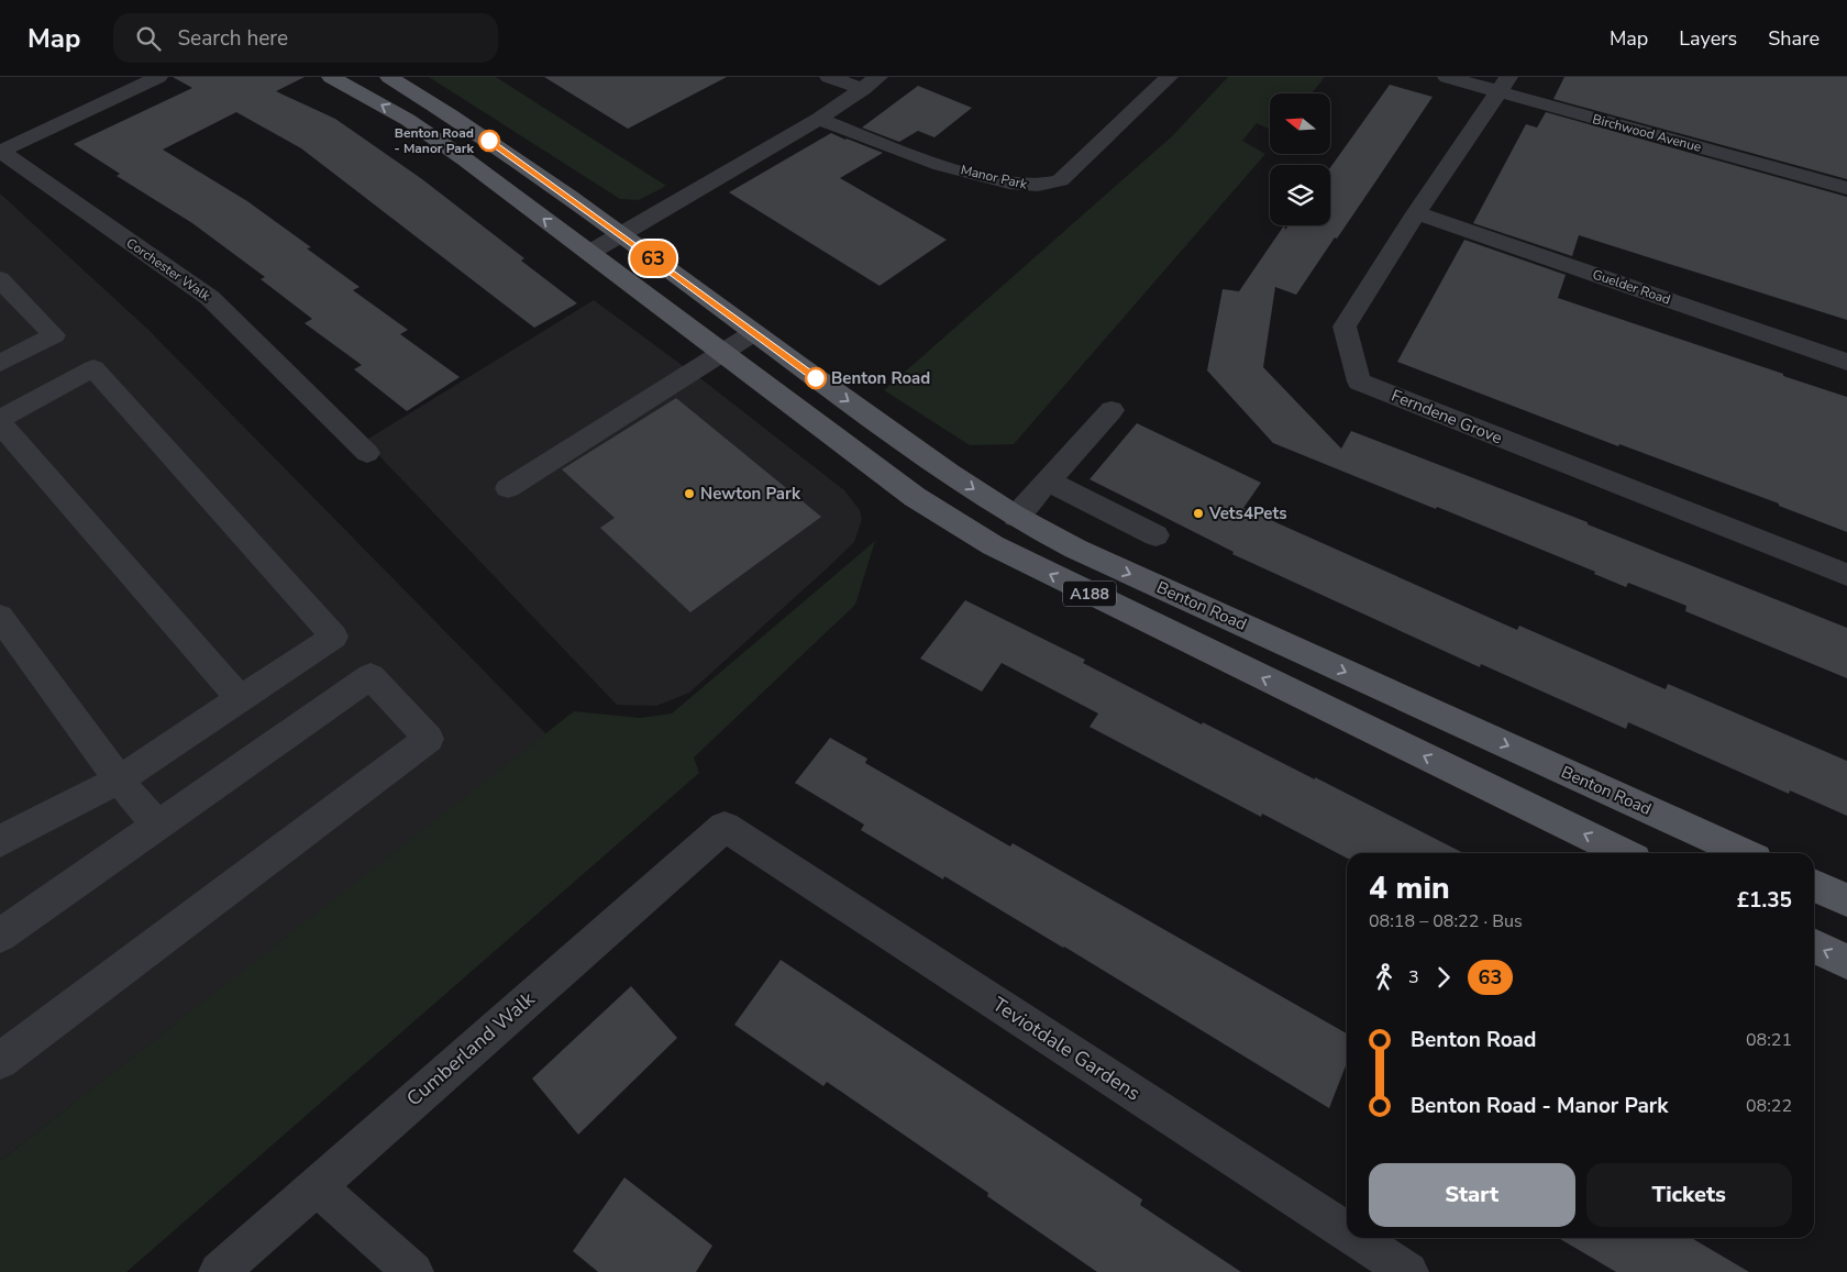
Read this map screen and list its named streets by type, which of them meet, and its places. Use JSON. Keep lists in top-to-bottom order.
{
  "streets": {
    "main road": ["A188", "Benton Road"],
    "street": [
      "Birchwood Avenue",
      "Manor Park",
      "Corchester Walk",
      "Guelder Road",
      "Ferndene Grove",
      "Cumberland Walk",
      "Teviotdale Gardens"
    ]
  },
  "crossings": [
    ["Birchwood Avenue", "Ferndene Grove"],
    ["Guelder Road", "Ferndene Grove"],
    ["Cumberland Walk", "Teviotdale Gardens"]
  ],
  "places": [
    "Benton Road - Manor Park",
    "Benton Road",
    "Newton Park",
    "Vets4Pets"
  ],
  "lines": ["bus line 63"],
  "north": "left",
  "page": {
    "header": "Map",
    "search": "Search here",
    "nav": ["Map", "Layers", "Share"],
    "on_map": "63",
    "heading": ["4 min", "08:18 – 08:22 · Bus", "£1.35"],
    "legs": ["3", "63"],
    "list": [
      {
        "name": "Benton Road",
        "value": "08:21"
      },
      {
        "name": "Benton Road - Manor Park",
        "value": "08:22"
      }
    ],
    "buttons": ["Start", "Tickets"]
  }
}
